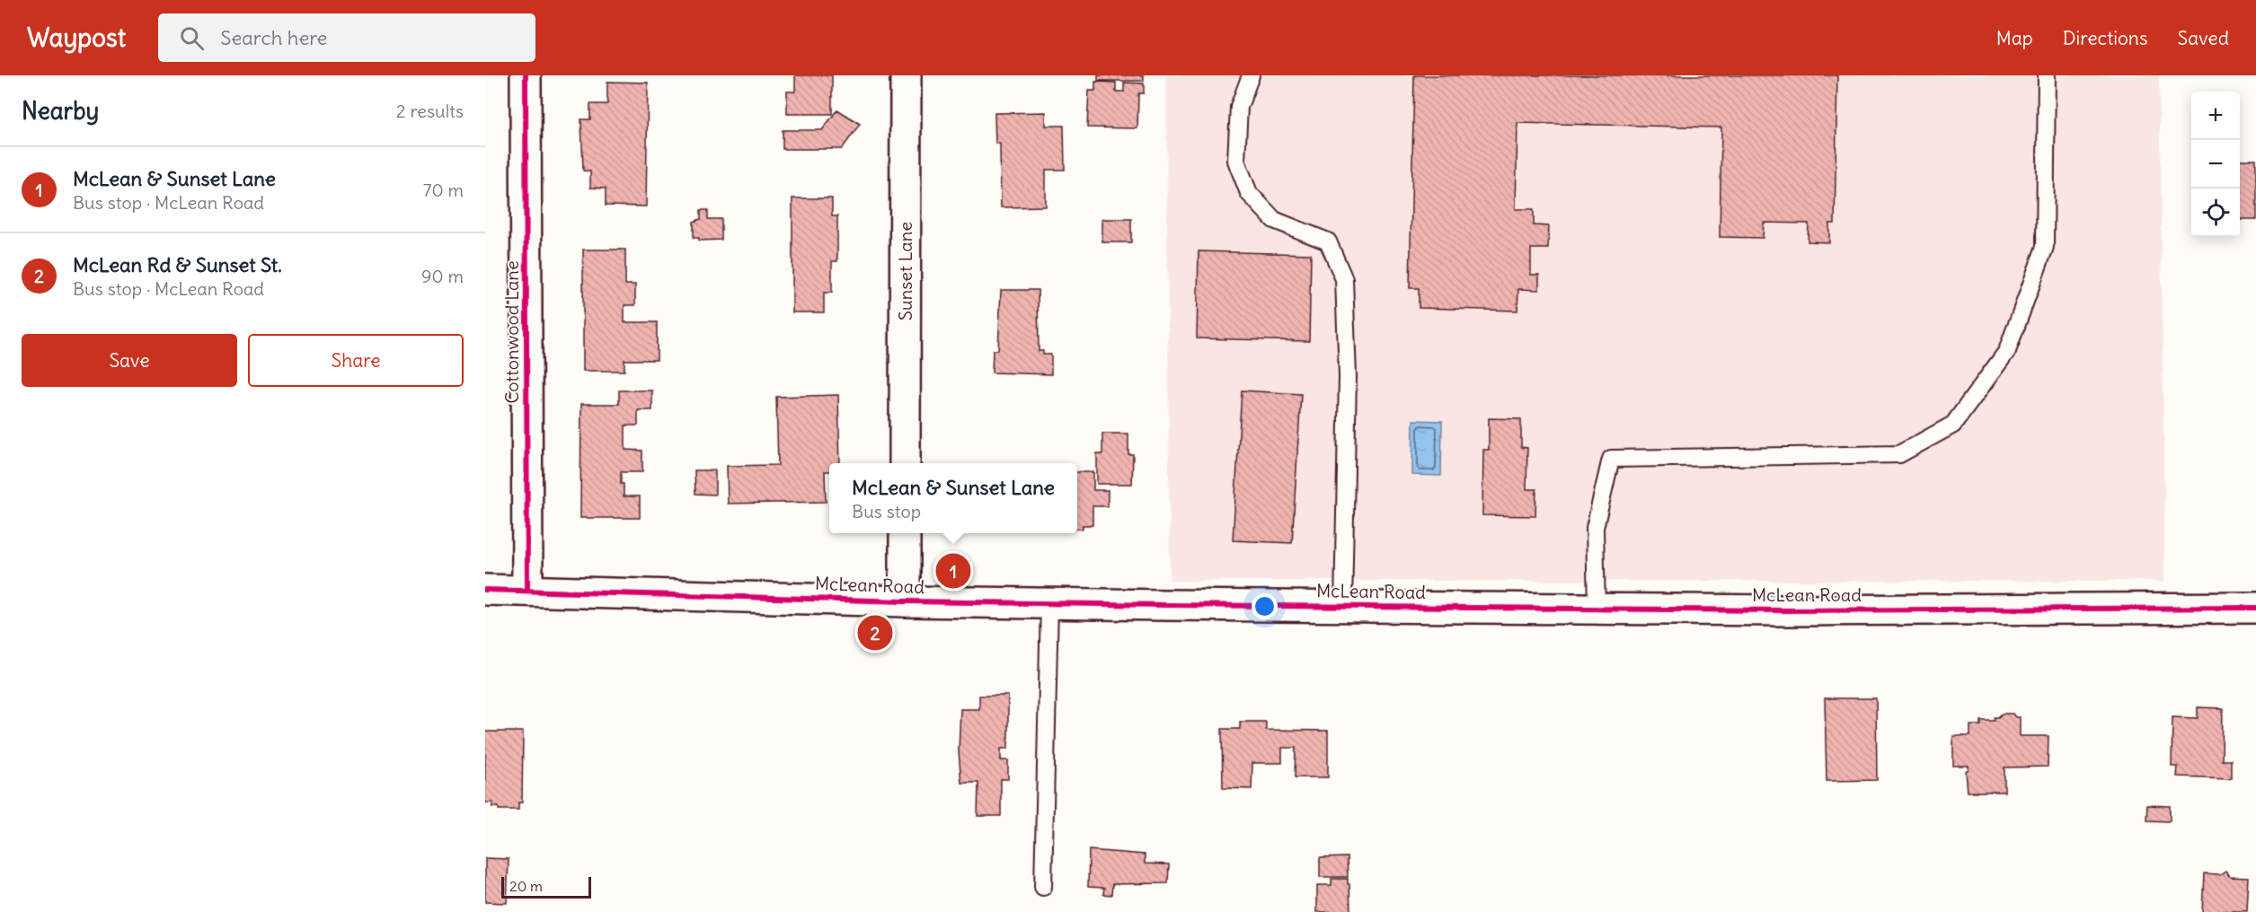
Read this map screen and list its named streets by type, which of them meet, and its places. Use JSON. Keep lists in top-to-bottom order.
{
  "streets": {
    "street": ["Sunset Lane", "Cottonwood Lane", "McLean Road"]
  },
  "crossings": [
    ["Cottonwood Lane", "McLean Road"]
  ],
  "scale_bar": "20 m",
  "page": {
    "header": "Waypost",
    "search": "Search here",
    "nav": ["Map", "Directions", "Saved"],
    "heading": ["Nearby", "2 results"],
    "map_buttons": ["+", "−"],
    "list": [
      {
        "mark": "1",
        "name": "McLean & Sunset Lane",
        "note": "Bus stop · McLean Road",
        "value": "70 m"
      },
      {
        "mark": "2",
        "name": "McLean Rd & Sunset St.",
        "note": "Bus stop · McLean Road",
        "value": "90 m"
      }
    ],
    "buttons": ["Save", "Share"],
    "popup": ["McLean & Sunset Lane", "Bus stop"],
    "pins": ["1", "2"],
    "scale": "20 m"
  }
}
